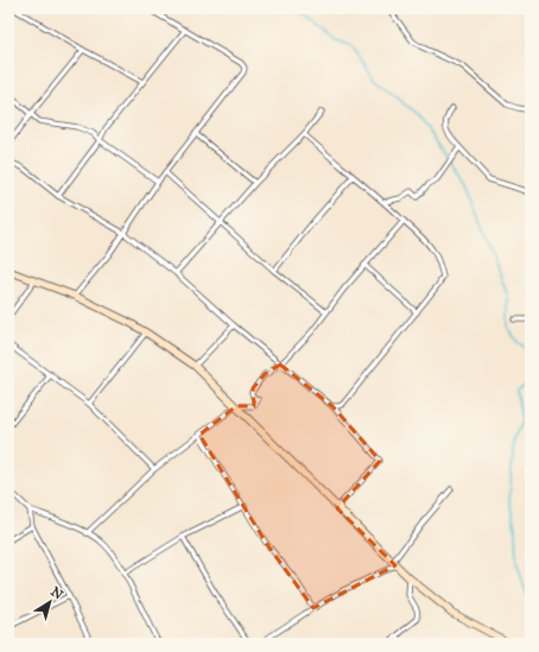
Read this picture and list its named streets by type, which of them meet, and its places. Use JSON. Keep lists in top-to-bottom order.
{
  "north": "top right"
}
